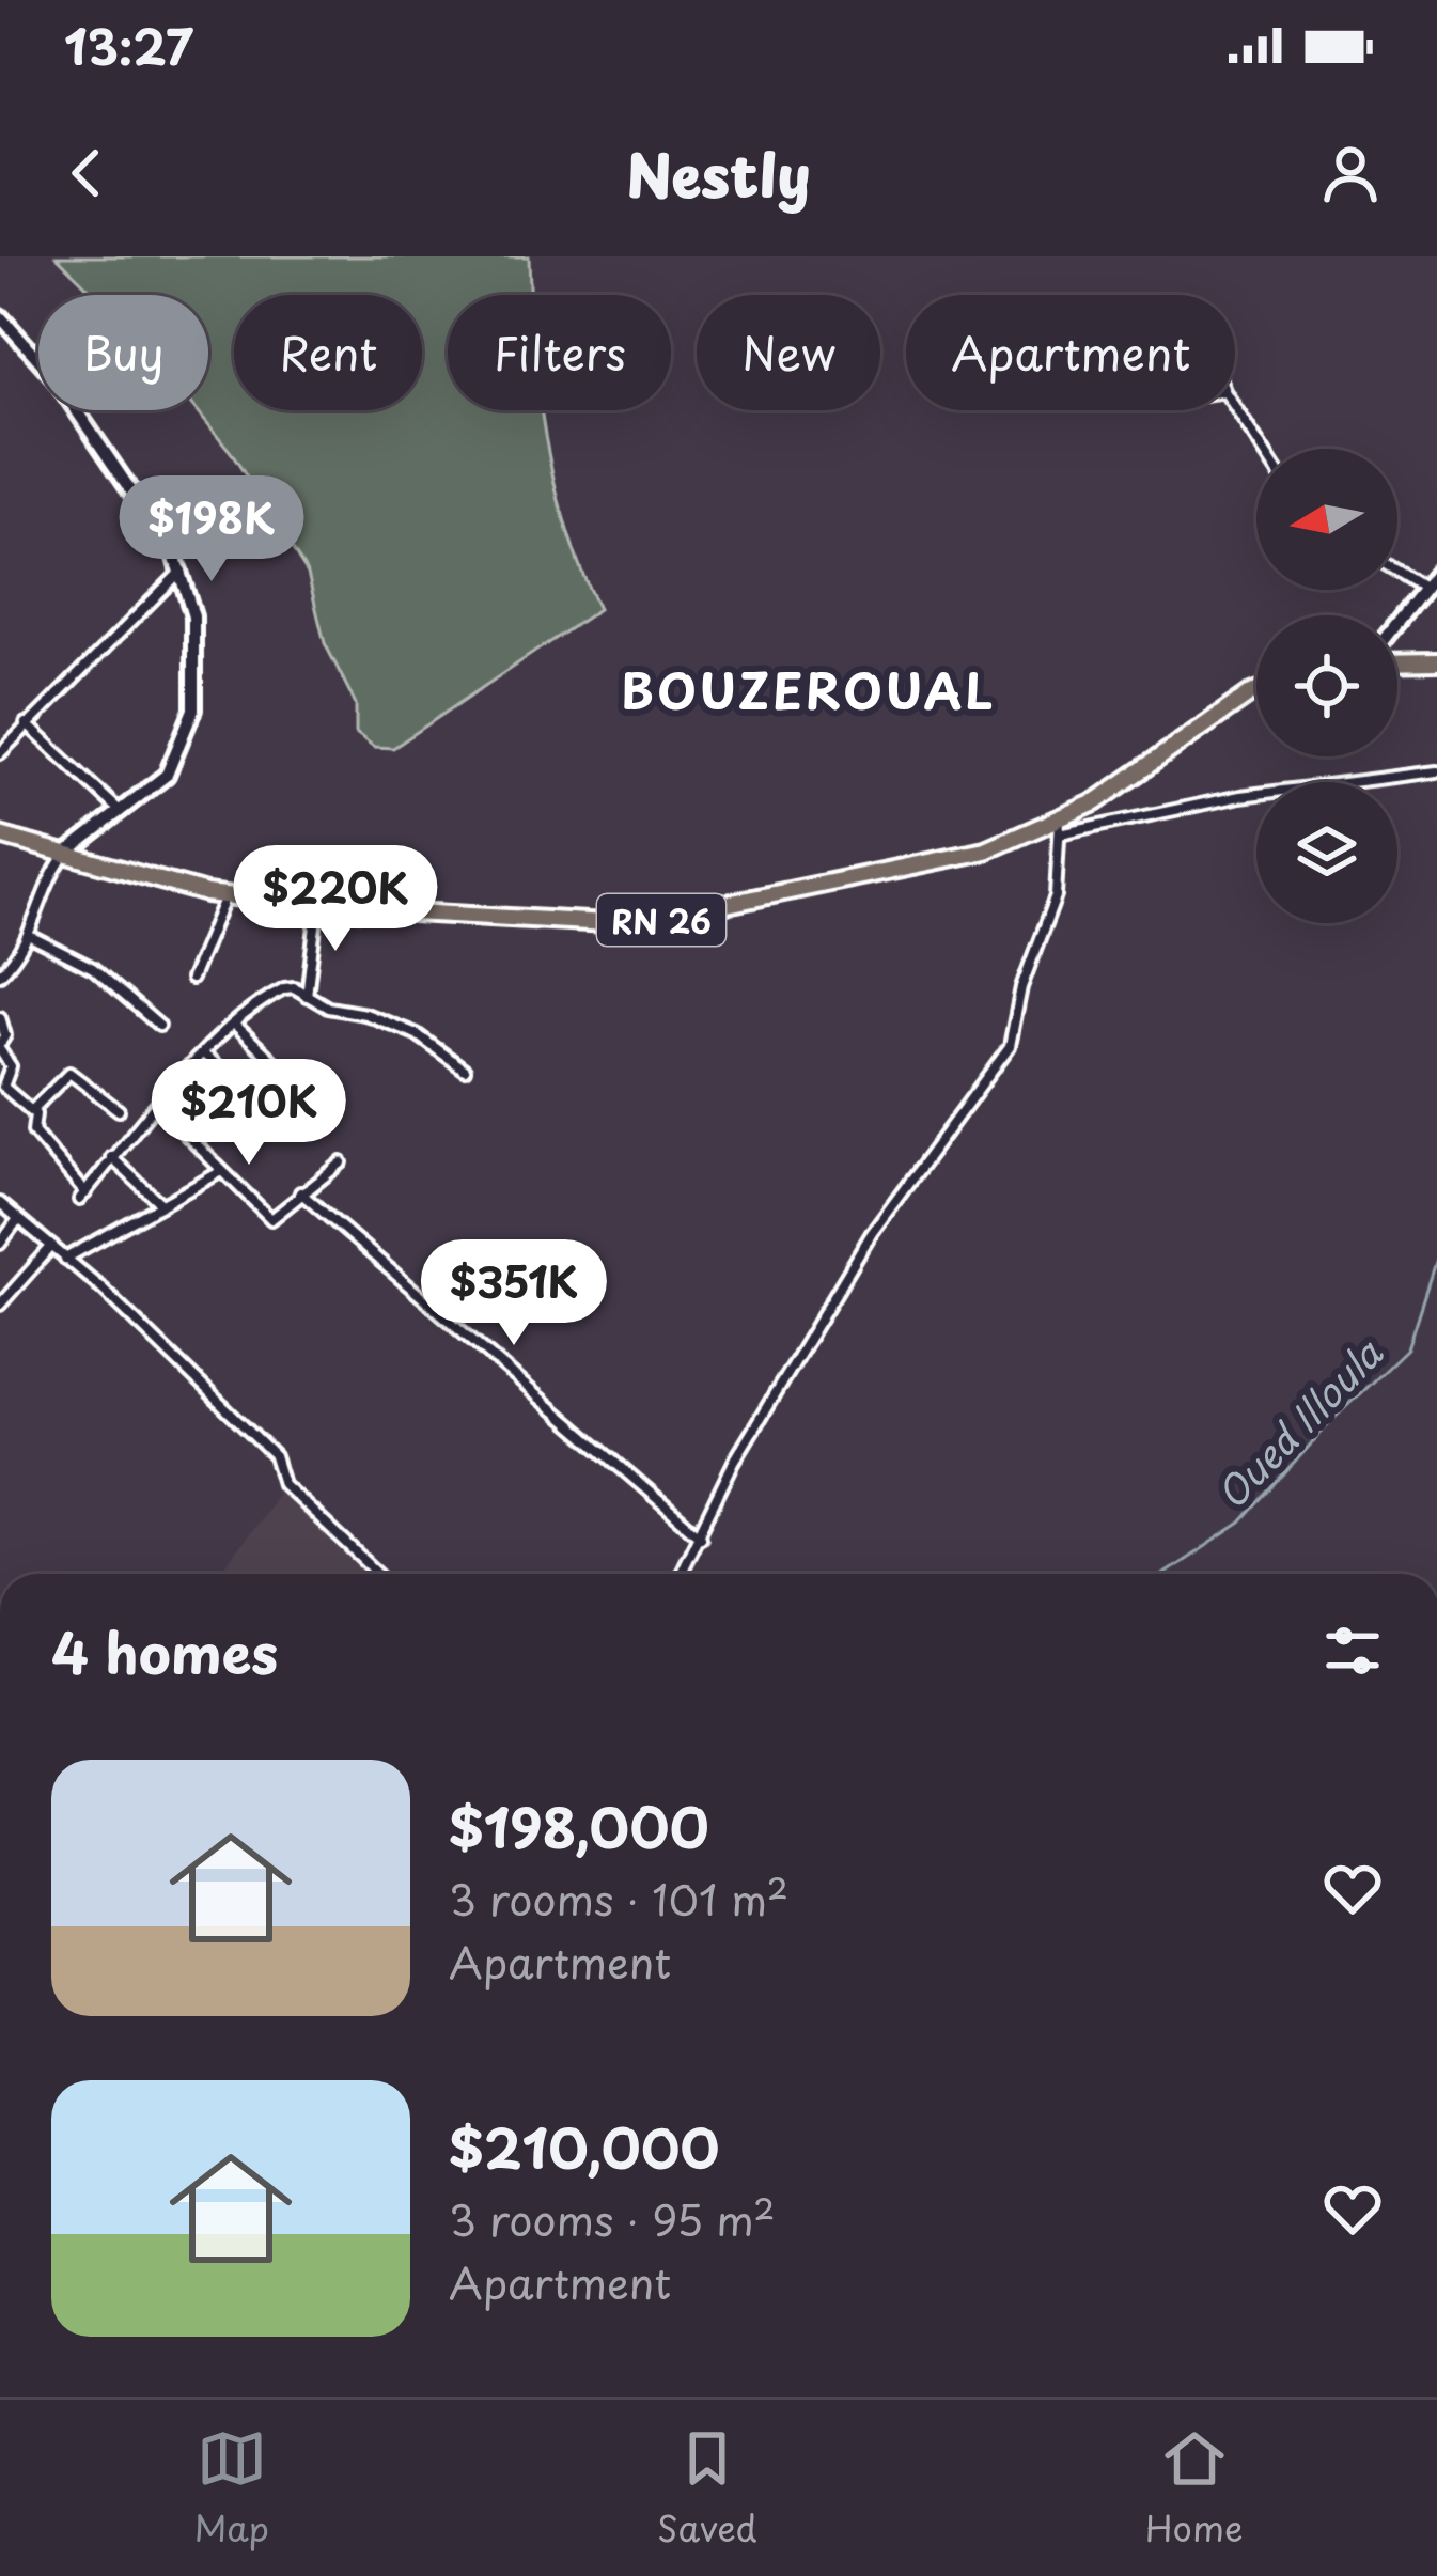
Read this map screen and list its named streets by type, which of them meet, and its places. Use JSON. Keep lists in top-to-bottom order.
{
  "streets": {
    "main road": ["RN 26"]
  },
  "districts": ["BOUZEROUAL"],
  "water": ["Oued Illoula"],
  "north": "left",
  "page": {
    "status": "13:27",
    "header": "Nestly",
    "chip": [
      "Buy",
      "Rent",
      "Filters",
      "New",
      "Apartment"
    ],
    "price": [
      "$198K",
      "$220K",
      "$210K",
      "$351K"
    ],
    "heading": "4 homes",
    "list": [
      {
        "name": "$198,000",
        "note": "3 rooms · 101 m² · Apartment"
      },
      {
        "name": "$210,000",
        "note": "3 rooms · 95 m² · Apartment"
      }
    ],
    "tabs": ["Map", "Saved", "Home"]
  }
}
